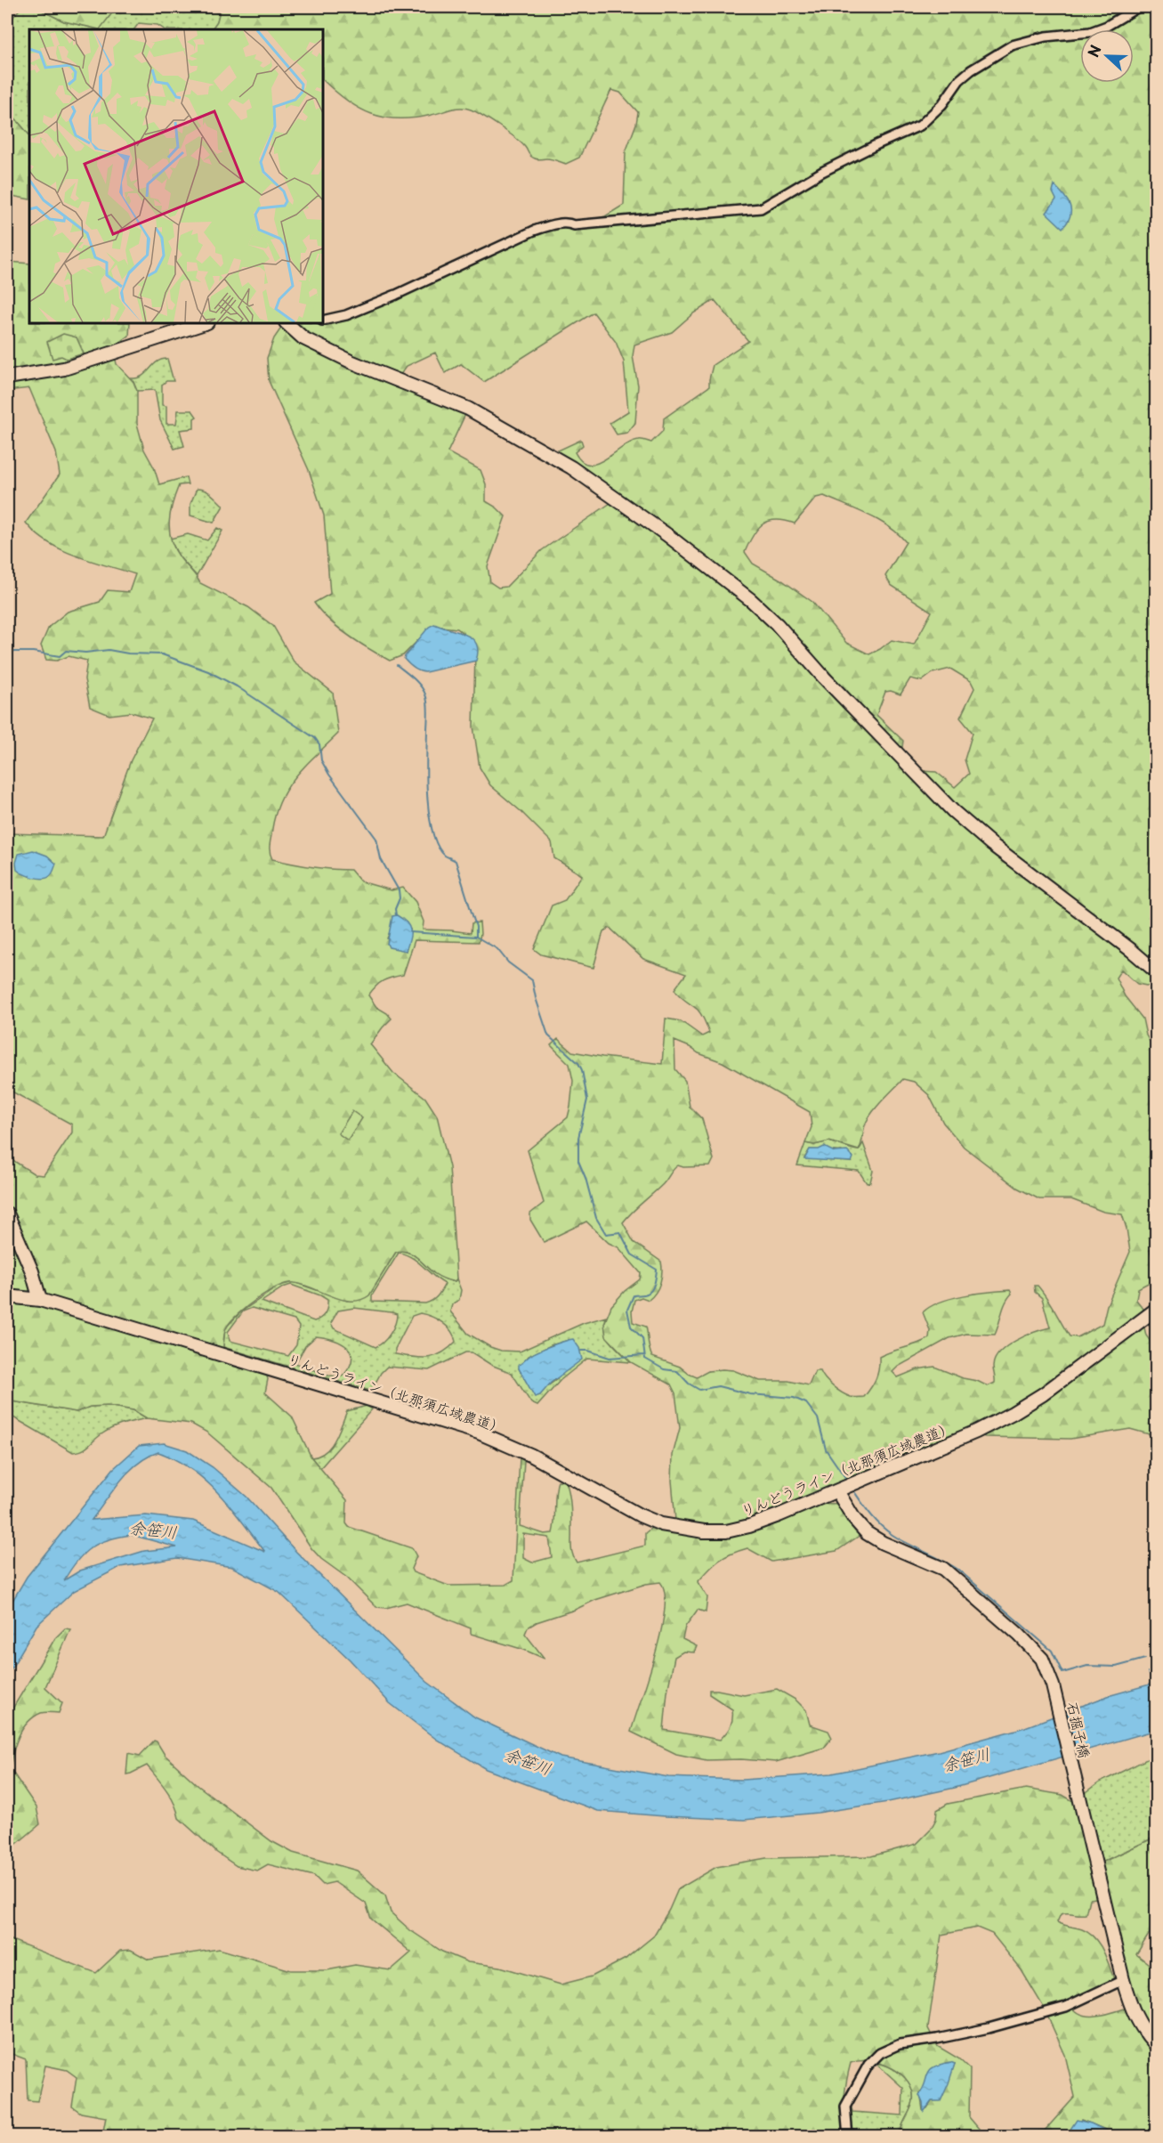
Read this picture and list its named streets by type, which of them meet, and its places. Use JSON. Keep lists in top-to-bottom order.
{
  "streets": {
    "street": ["りんどうライン（北那須広域農道）", "石掘子橋"]
  },
  "crossings": [
    ["りんどうライン（北那須広域農道）", "石掘子橋"]
  ],
  "water": ["余笹川"],
  "north": "left"
}
